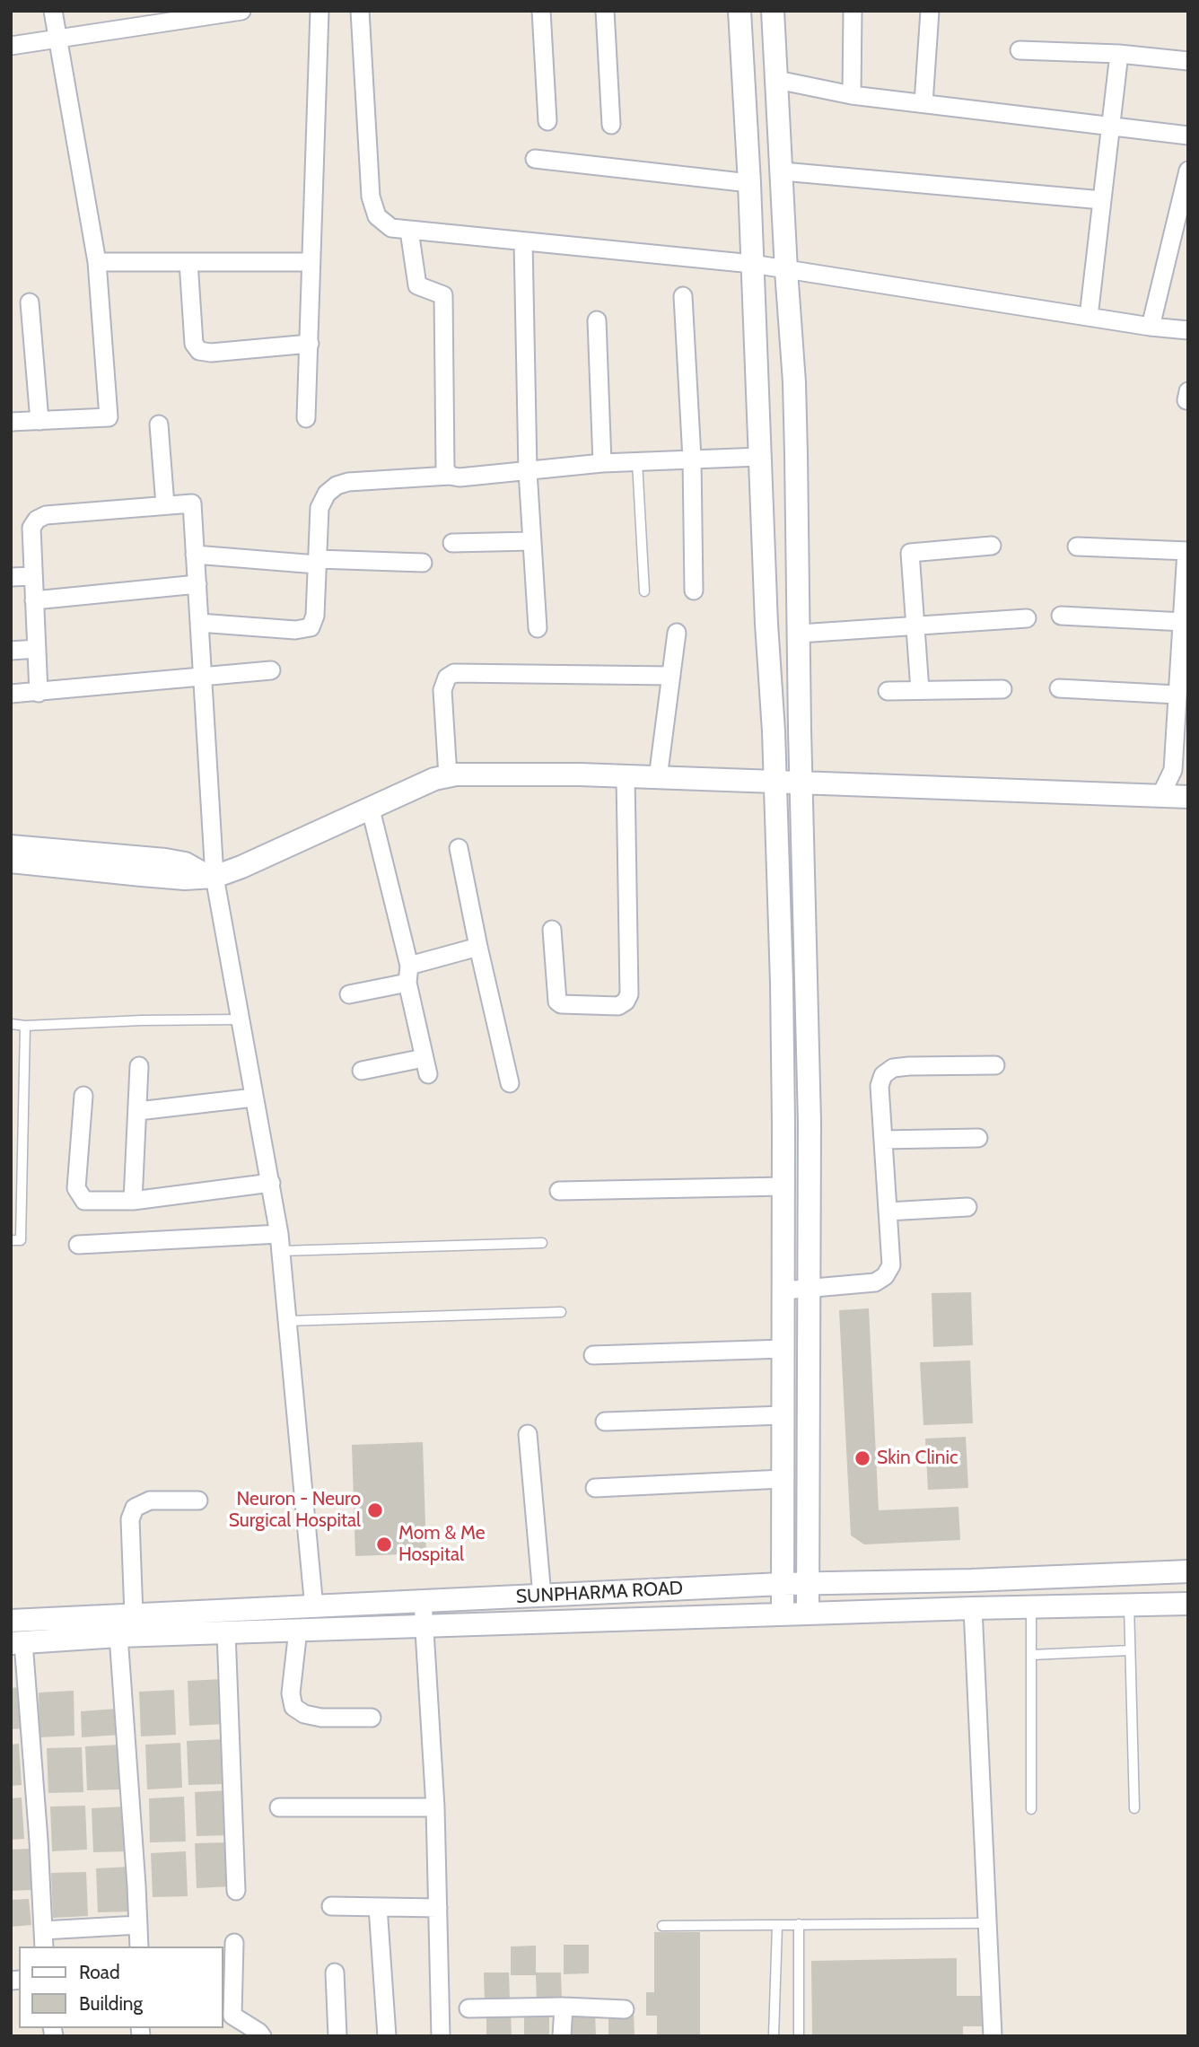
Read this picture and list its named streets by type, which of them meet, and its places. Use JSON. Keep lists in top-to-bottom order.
{
  "streets": {
    "street": ["SUNPHARMA ROAD"]
  },
  "places": ["Skin Clinic", "Neuron - Neuro Surgical Hospital", "Mom & Me Hospital"],
  "legend": ["Road", "Building"]
}
